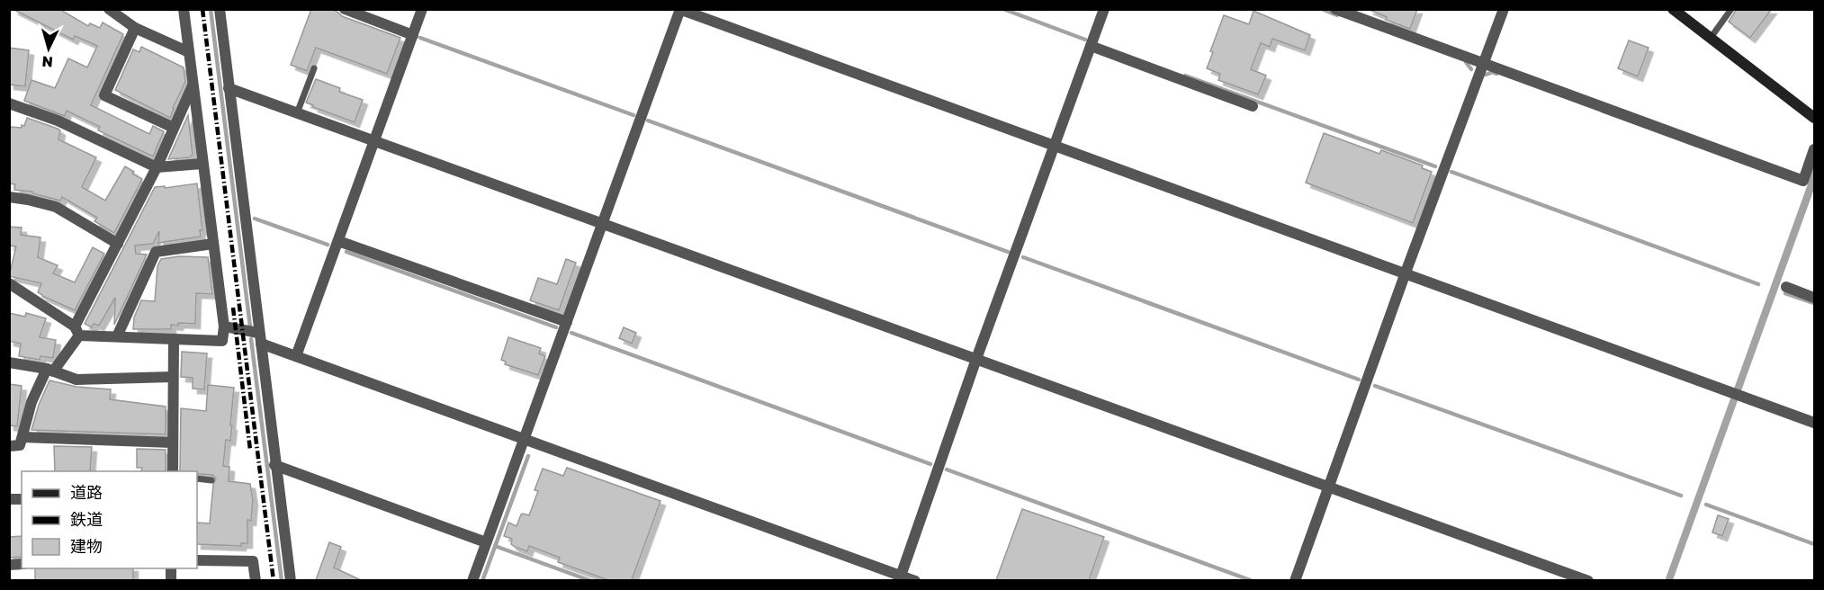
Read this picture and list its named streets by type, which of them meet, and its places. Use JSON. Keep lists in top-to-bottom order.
{
  "legend": ["道路", "鉄道", "建物"],
  "north": "bottom"
}
